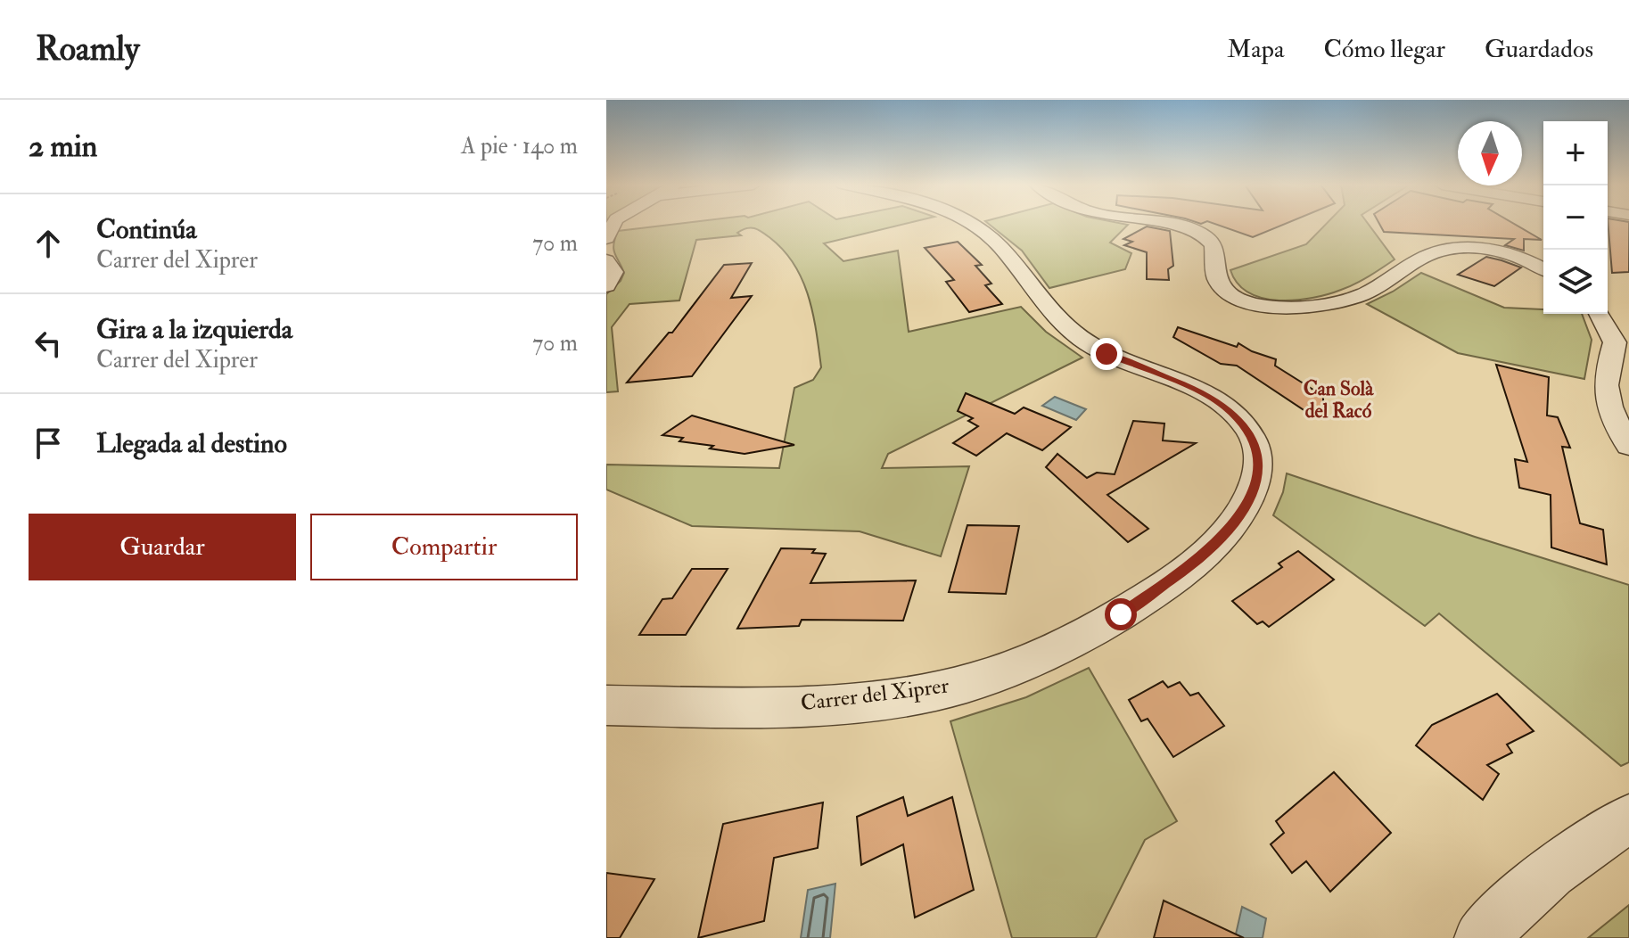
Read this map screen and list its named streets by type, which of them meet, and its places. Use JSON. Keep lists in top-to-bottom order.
{
  "streets": {
    "street": ["Carrer del Xiprer"]
  },
  "districts": ["Can Solà del Racó"],
  "north": "bottom",
  "page": {
    "header": "Roamly",
    "nav": ["Mapa", "Cómo llegar", "Guardados"],
    "heading": ["2 min", "A pie · 140 m"],
    "map_buttons": ["+", "−"],
    "list": [
      ["Continúa", "Carrer del Xiprer", "70 m"],
      ["Gira a la izquierda", "Carrer del Xiprer", "70 m"],
      "Llegada al destino"
    ],
    "buttons": ["Guardar", "Compartir"]
  }
}
